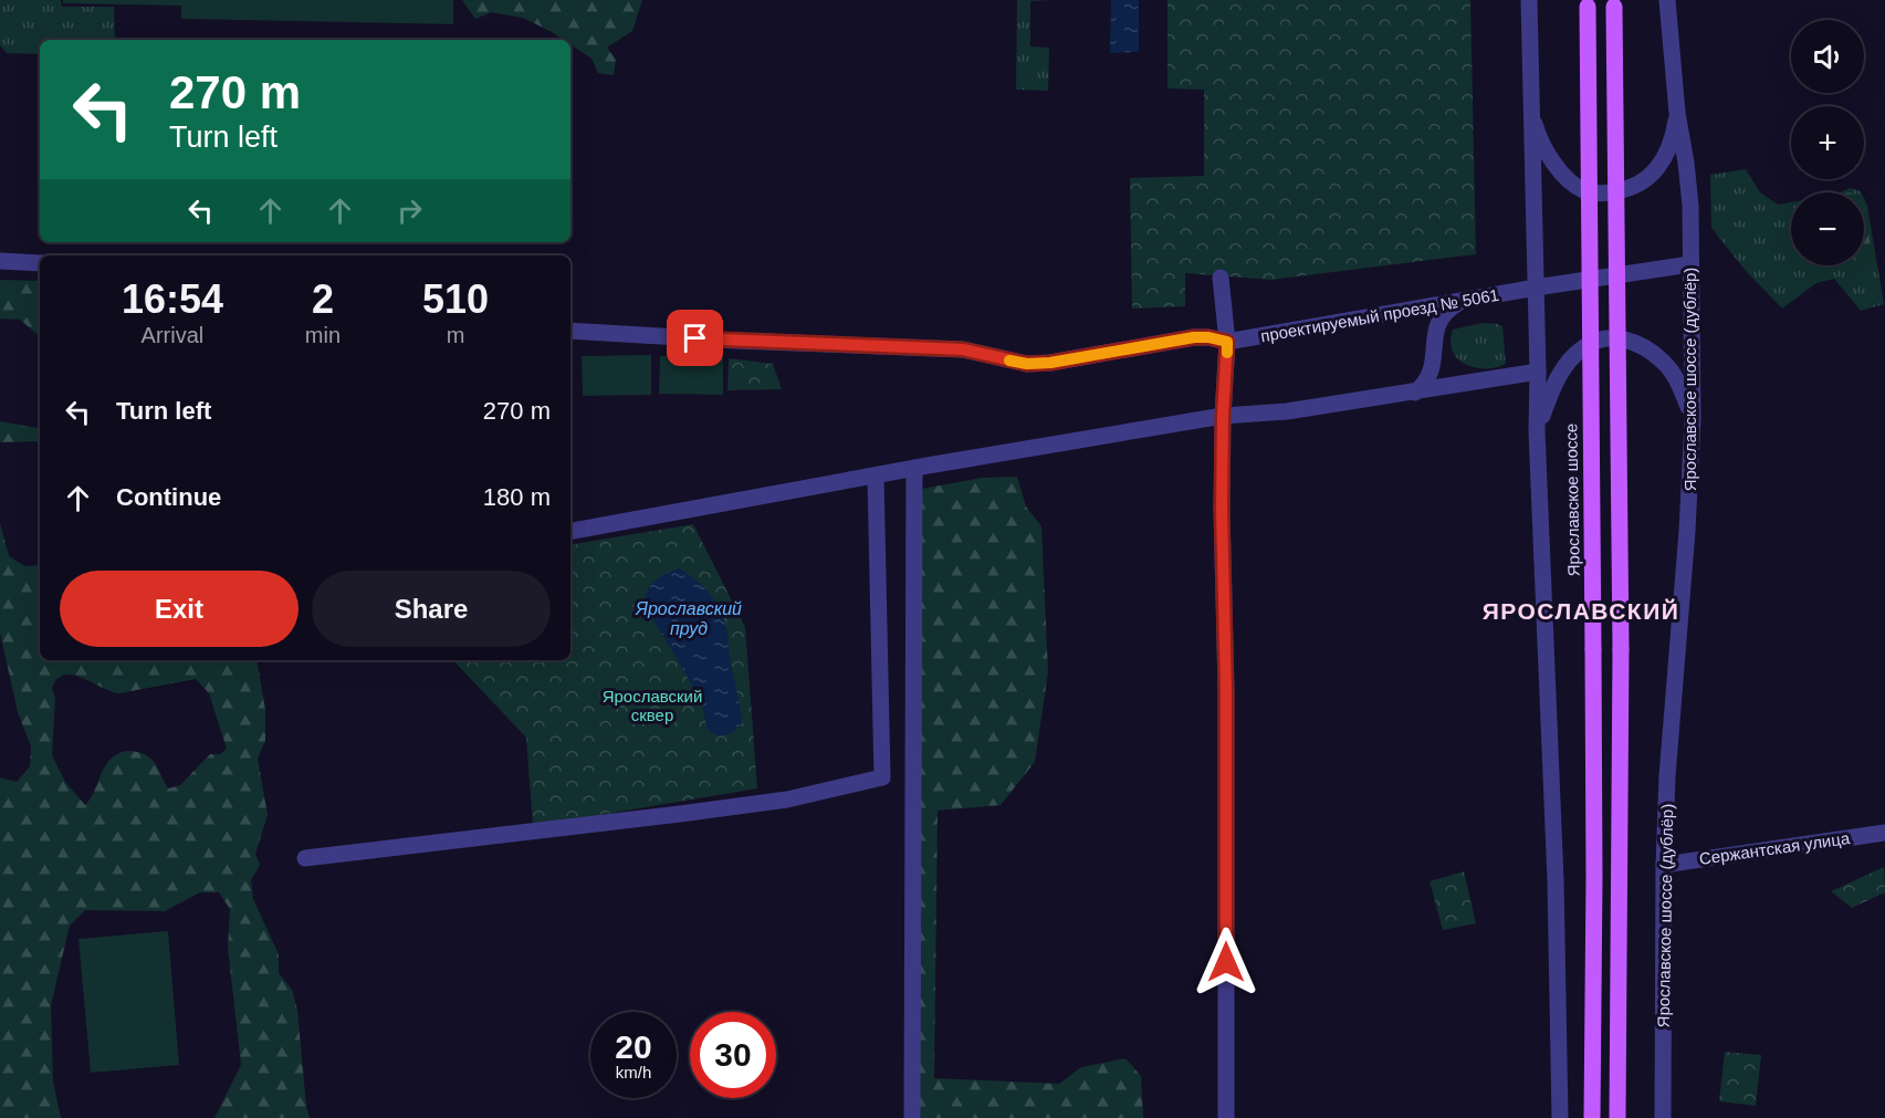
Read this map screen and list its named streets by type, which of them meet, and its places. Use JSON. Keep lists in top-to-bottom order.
{
  "streets": {
    "main road": ["Ярославское шоссе"],
    "street": ["проектируемый проезд № 5061", "Ярославское шоссе (дублёр)", "Сержантская улица"]
  },
  "crossings": [
    ["проектируемый проезд № 5061", "Ярославское шоссе (дублёр)"],
    ["Ярославское шоссе (дублёр)", "Сержантская улица"]
  ],
  "districts": ["ЯРОСЛАВСКИЙ"],
  "water": ["Ярославский пруд"],
  "parks": ["Ярославский сквер"],
  "page": {
    "map_buttons": ["+", "−"],
    "turn": ["270 m", "Turn left"],
    "eta": [
      "16:54",
      "Arrival",
      "2",
      "min",
      "510",
      "m"
    ],
    "list": [
      {
        "name": "Turn left",
        "value": "270 m"
      },
      {
        "name": "Continue",
        "value": "180 m"
      }
    ],
    "buttons": ["Exit", "Share"],
    "speed": "20 km/h",
    "limit": "30"
  }
}
